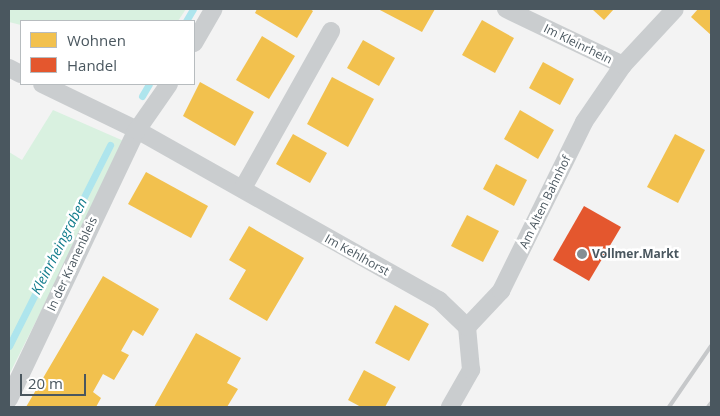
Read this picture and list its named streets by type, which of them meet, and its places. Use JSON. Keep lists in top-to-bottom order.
{
  "streets": {
    "street": [
      "Im Kleinrhein",
      "Am Alten Bahnhof",
      "Im Kehlhorst",
      "In der Kranenbleis"
    ]
  },
  "crossings": [
    ["Im Kleinrhein", "Am Alten Bahnhof"],
    ["Am Alten Bahnhof", "Im Kehlhorst"],
    ["Im Kehlhorst", "In der Kranenbleis"]
  ],
  "water": ["Kleinrheingraben"],
  "places": ["Vollmer.Markt"],
  "legend": ["Wohnen", "Handel"],
  "scale_bar": "20 m"
}
